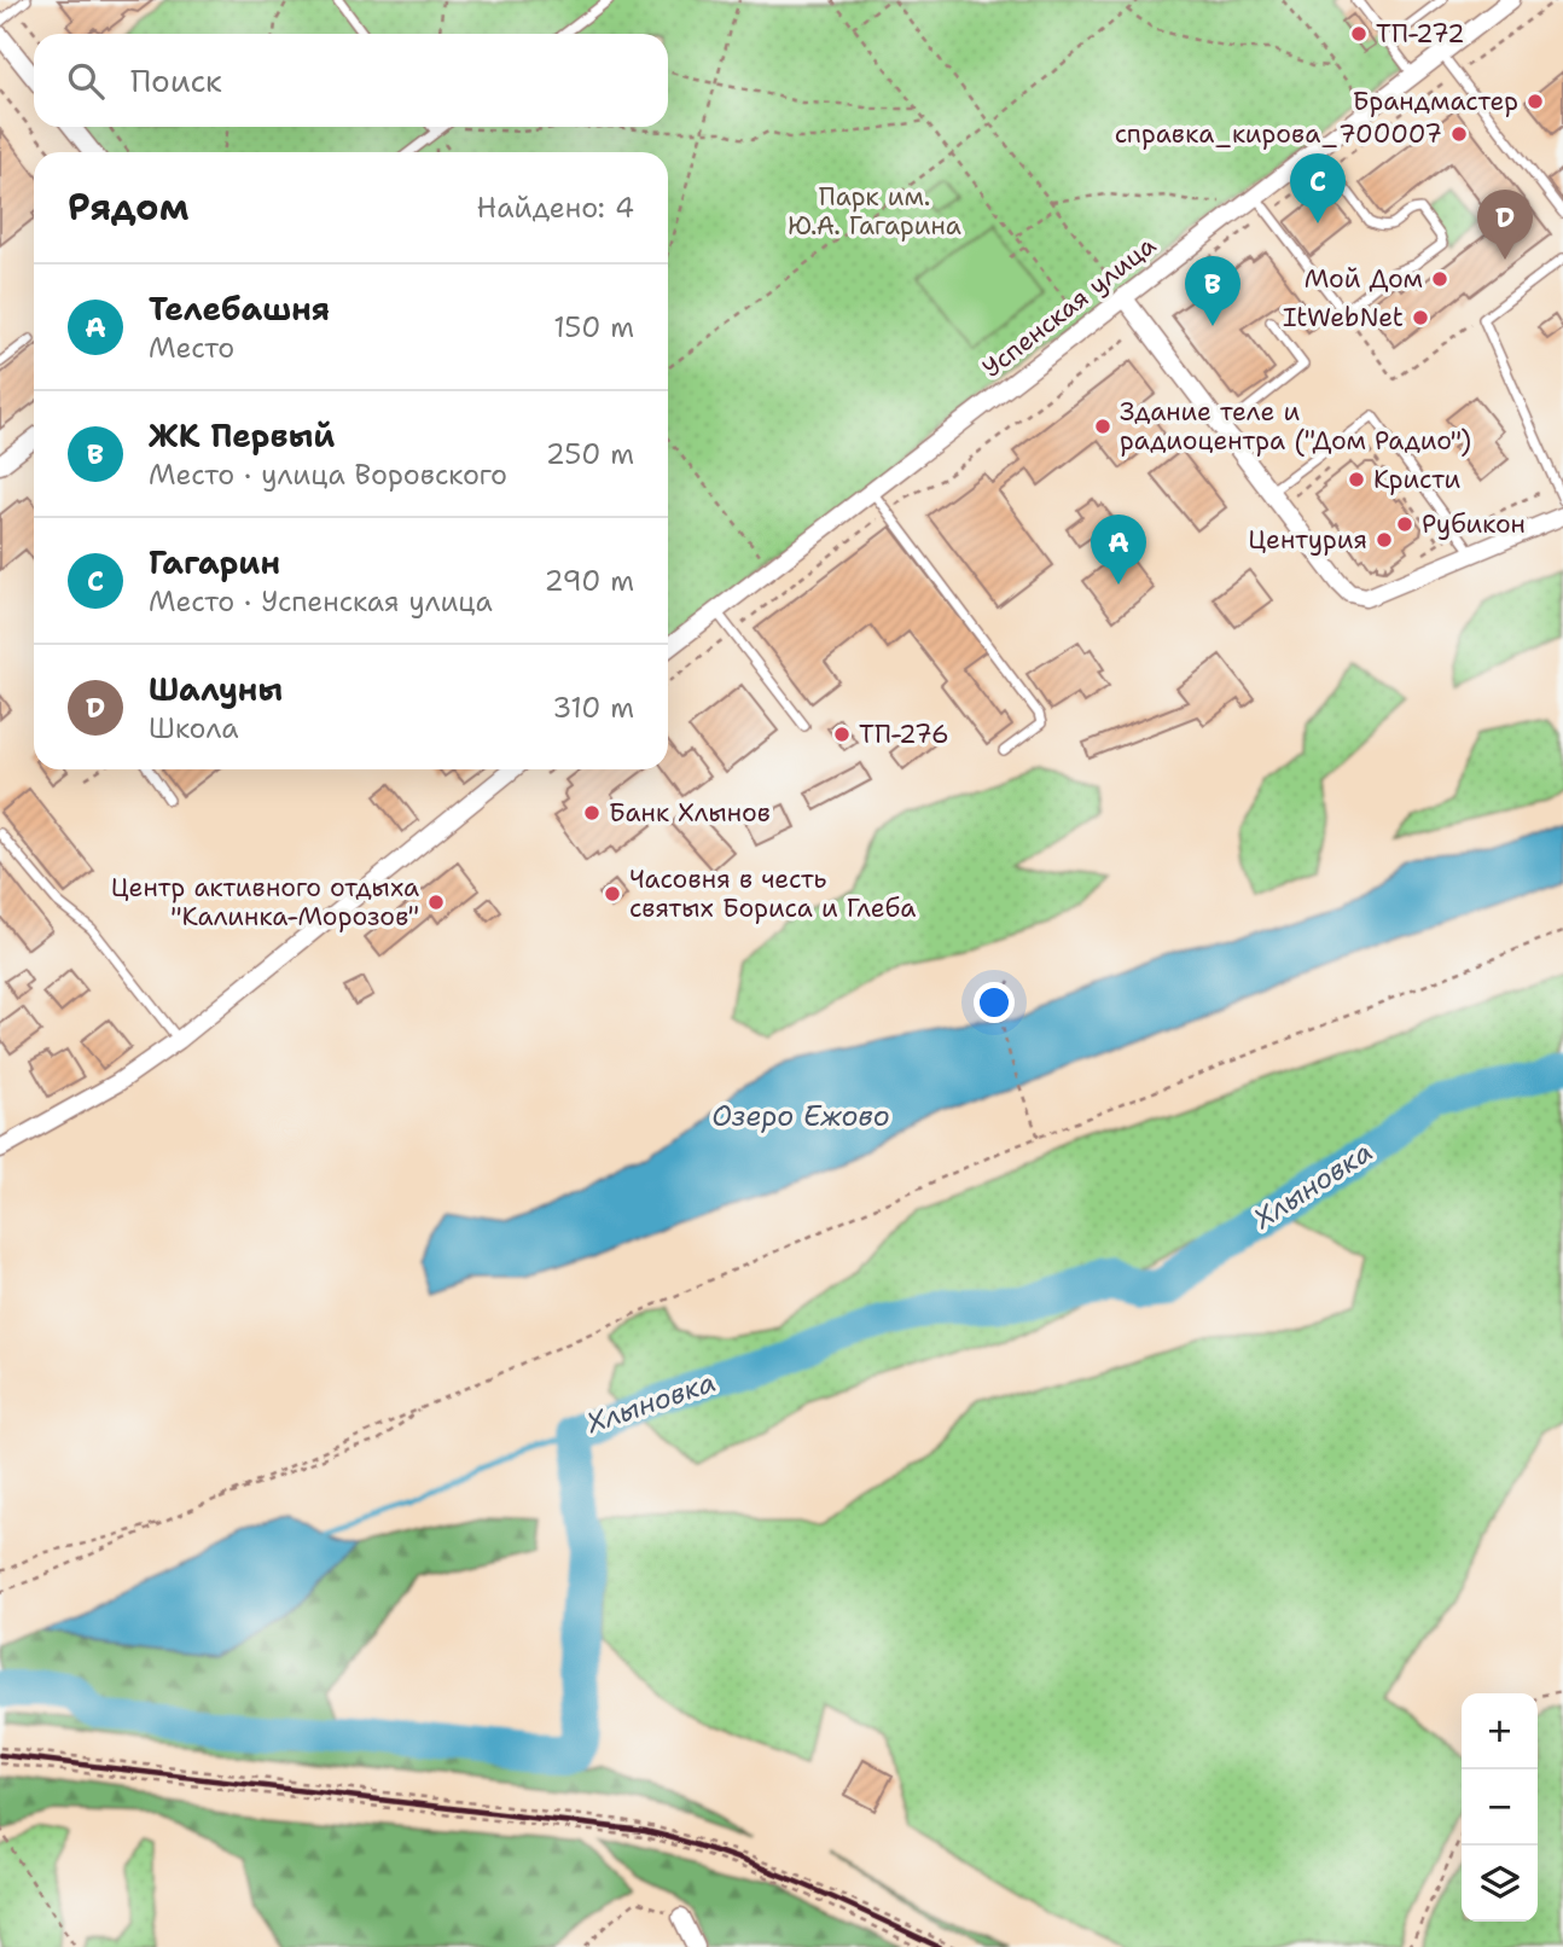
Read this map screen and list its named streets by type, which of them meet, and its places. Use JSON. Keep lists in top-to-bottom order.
{
  "streets": {
    "street": ["Успенская улица"]
  },
  "water": ["Озеро Ежово", "Хлыновка"],
  "parks": ["Парк им. Ю.А. Гагарина"],
  "places": [
    "ТП-272",
    "Брандмастер",
    "справка_кирова_700007",
    "Мой Дом",
    "ItWebNet",
    "Здание теле и радиоцентра (\"Дом Радио\")",
    "Кристи",
    "Рубикон",
    "Центурия",
    "ТП-276",
    "Банк Хлынов",
    "Часовня в честь святых Бориса и Глеба",
    "Центр активного отдыха \"Калинка-Морозов\""
  ],
  "page": {
    "search": "Поиск",
    "heading": ["Рядом", "Найдено: 4"],
    "pins": [
      "C",
      "D",
      "B",
      "A"
    ],
    "list": [
      {
        "mark": "A",
        "name": "Телебашня",
        "note": "Место",
        "value": "150 m"
      },
      {
        "mark": "B",
        "name": "ЖК Первый",
        "note": "Место · улица Воровского",
        "value": "250 m"
      },
      {
        "mark": "C",
        "name": "Гагарин",
        "note": "Место · Успенская улица",
        "value": "290 m"
      },
      {
        "mark": "D",
        "name": "Шалуны",
        "note": "Школа",
        "value": "310 m"
      }
    ],
    "map_buttons": ["+", "−"]
  }
}
